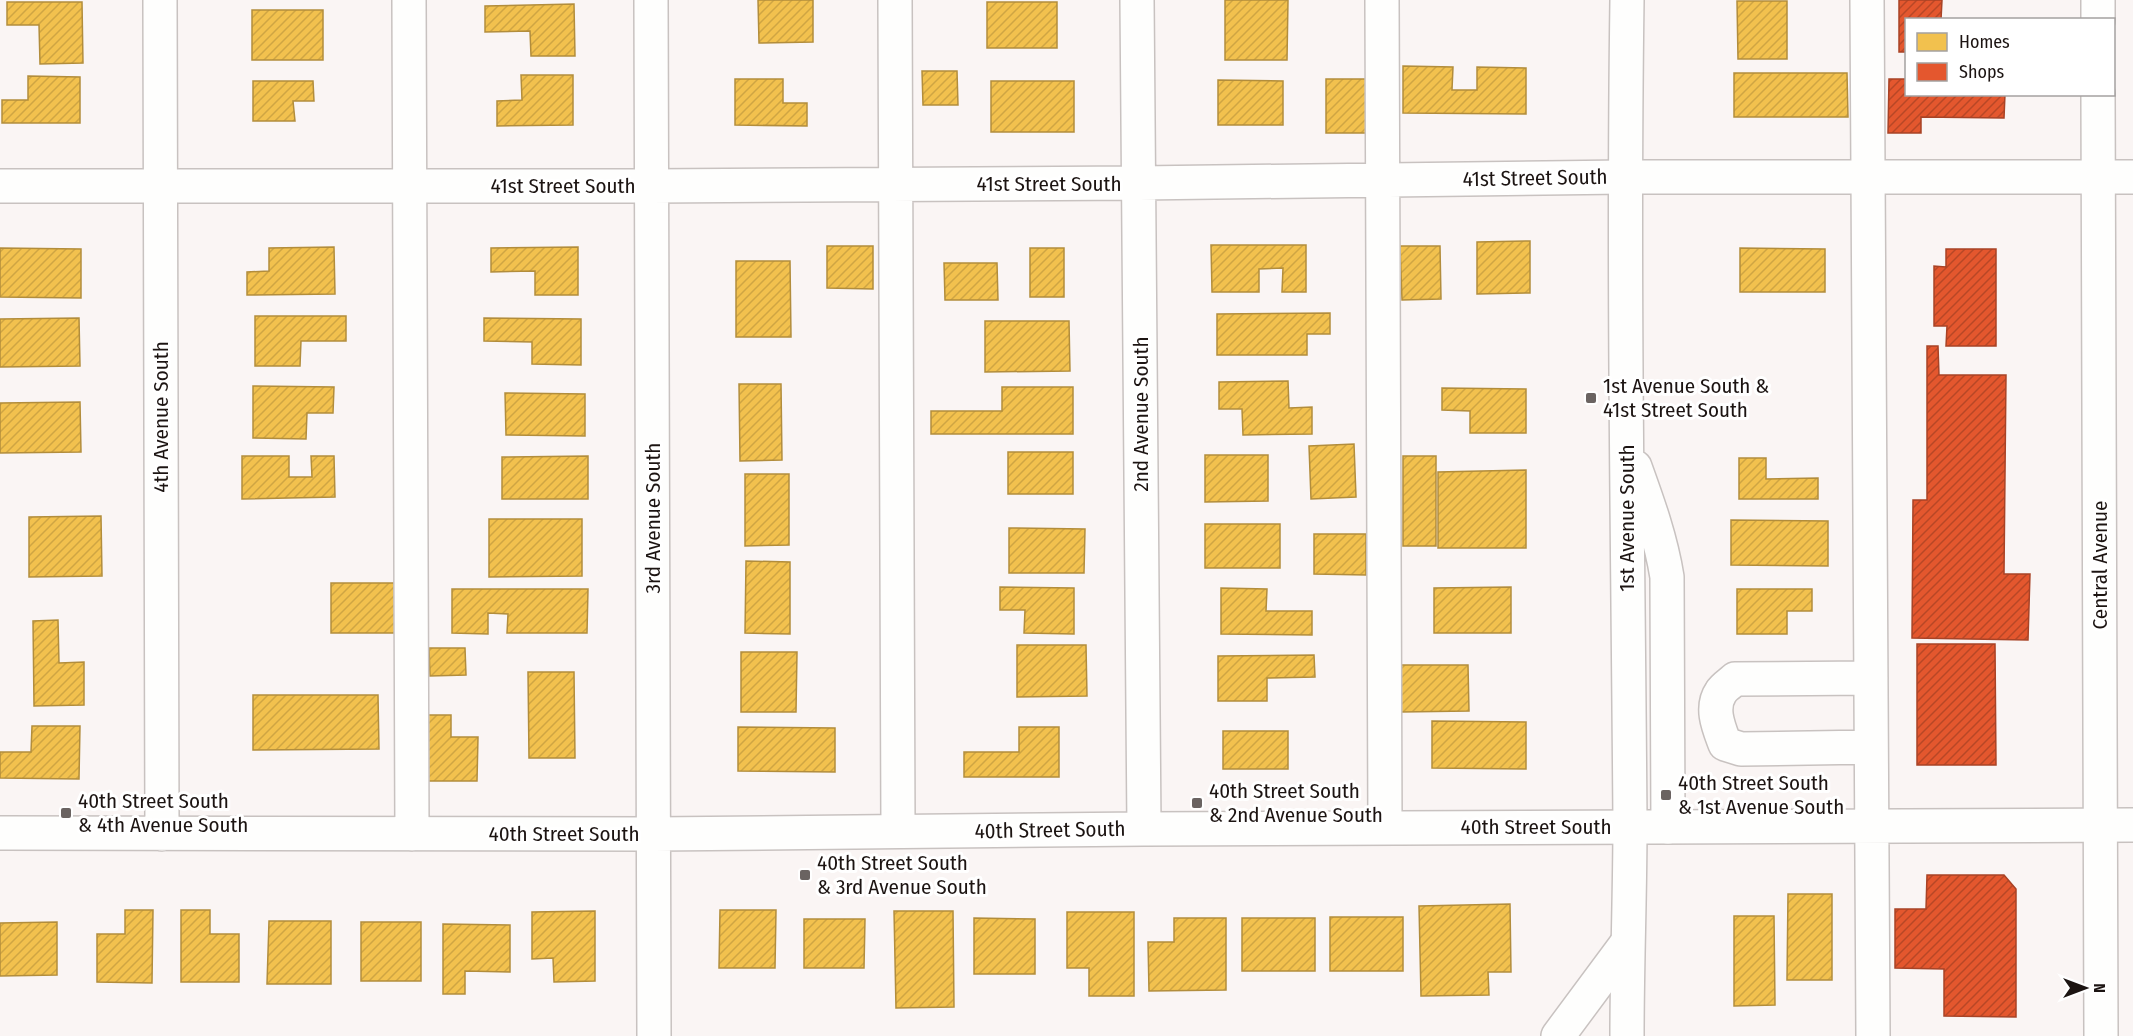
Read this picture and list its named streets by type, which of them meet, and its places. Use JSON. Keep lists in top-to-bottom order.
{
  "streets": {
    "street": [
      "41st Street South",
      "2nd Avenue South",
      "4th Avenue South",
      "3rd Avenue South",
      "1st Avenue South",
      "Central Avenue",
      "40th Street South"
    ]
  },
  "crossings": [
    ["41st Street South", "2nd Avenue South"],
    ["41st Street South", "4th Avenue South"],
    ["41st Street South", "3rd Avenue South"],
    ["41st Street South", "1st Avenue South"],
    ["41st Street South", "Central Avenue"],
    ["2nd Avenue South", "40th Street South"],
    ["4th Avenue South", "40th Street South"],
    ["3rd Avenue South", "40th Street South"],
    ["1st Avenue South", "40th Street South"],
    ["Central Avenue", "40th Street South"]
  ],
  "places": {
    "transit": [
      "1st Avenue South & 41st Street South",
      "40th Street South & 1st Avenue South",
      "40th Street South & 2nd Avenue South",
      "40th Street South & 4th Avenue South",
      "40th Street South & 3rd Avenue South"
    ]
  },
  "legend": ["Homes", "Shops"],
  "north": "right"
}
